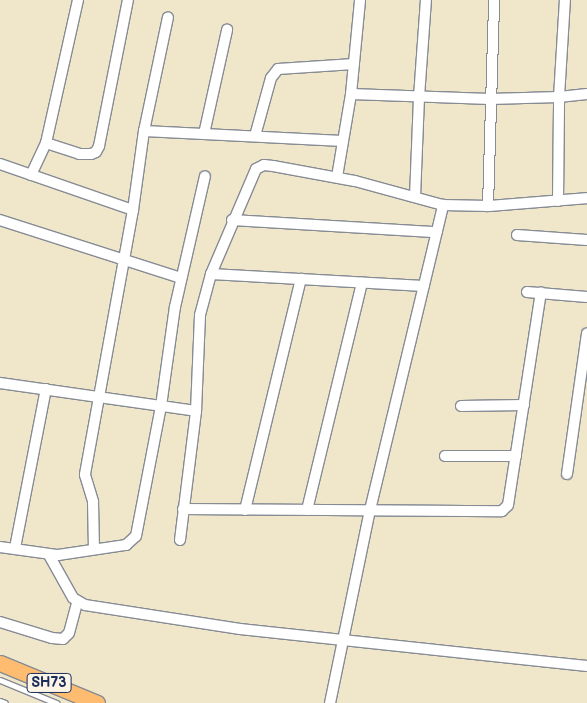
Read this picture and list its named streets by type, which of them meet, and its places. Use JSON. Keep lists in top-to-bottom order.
{
  "streets": {
    "main road": ["SH73"]
  }
}
